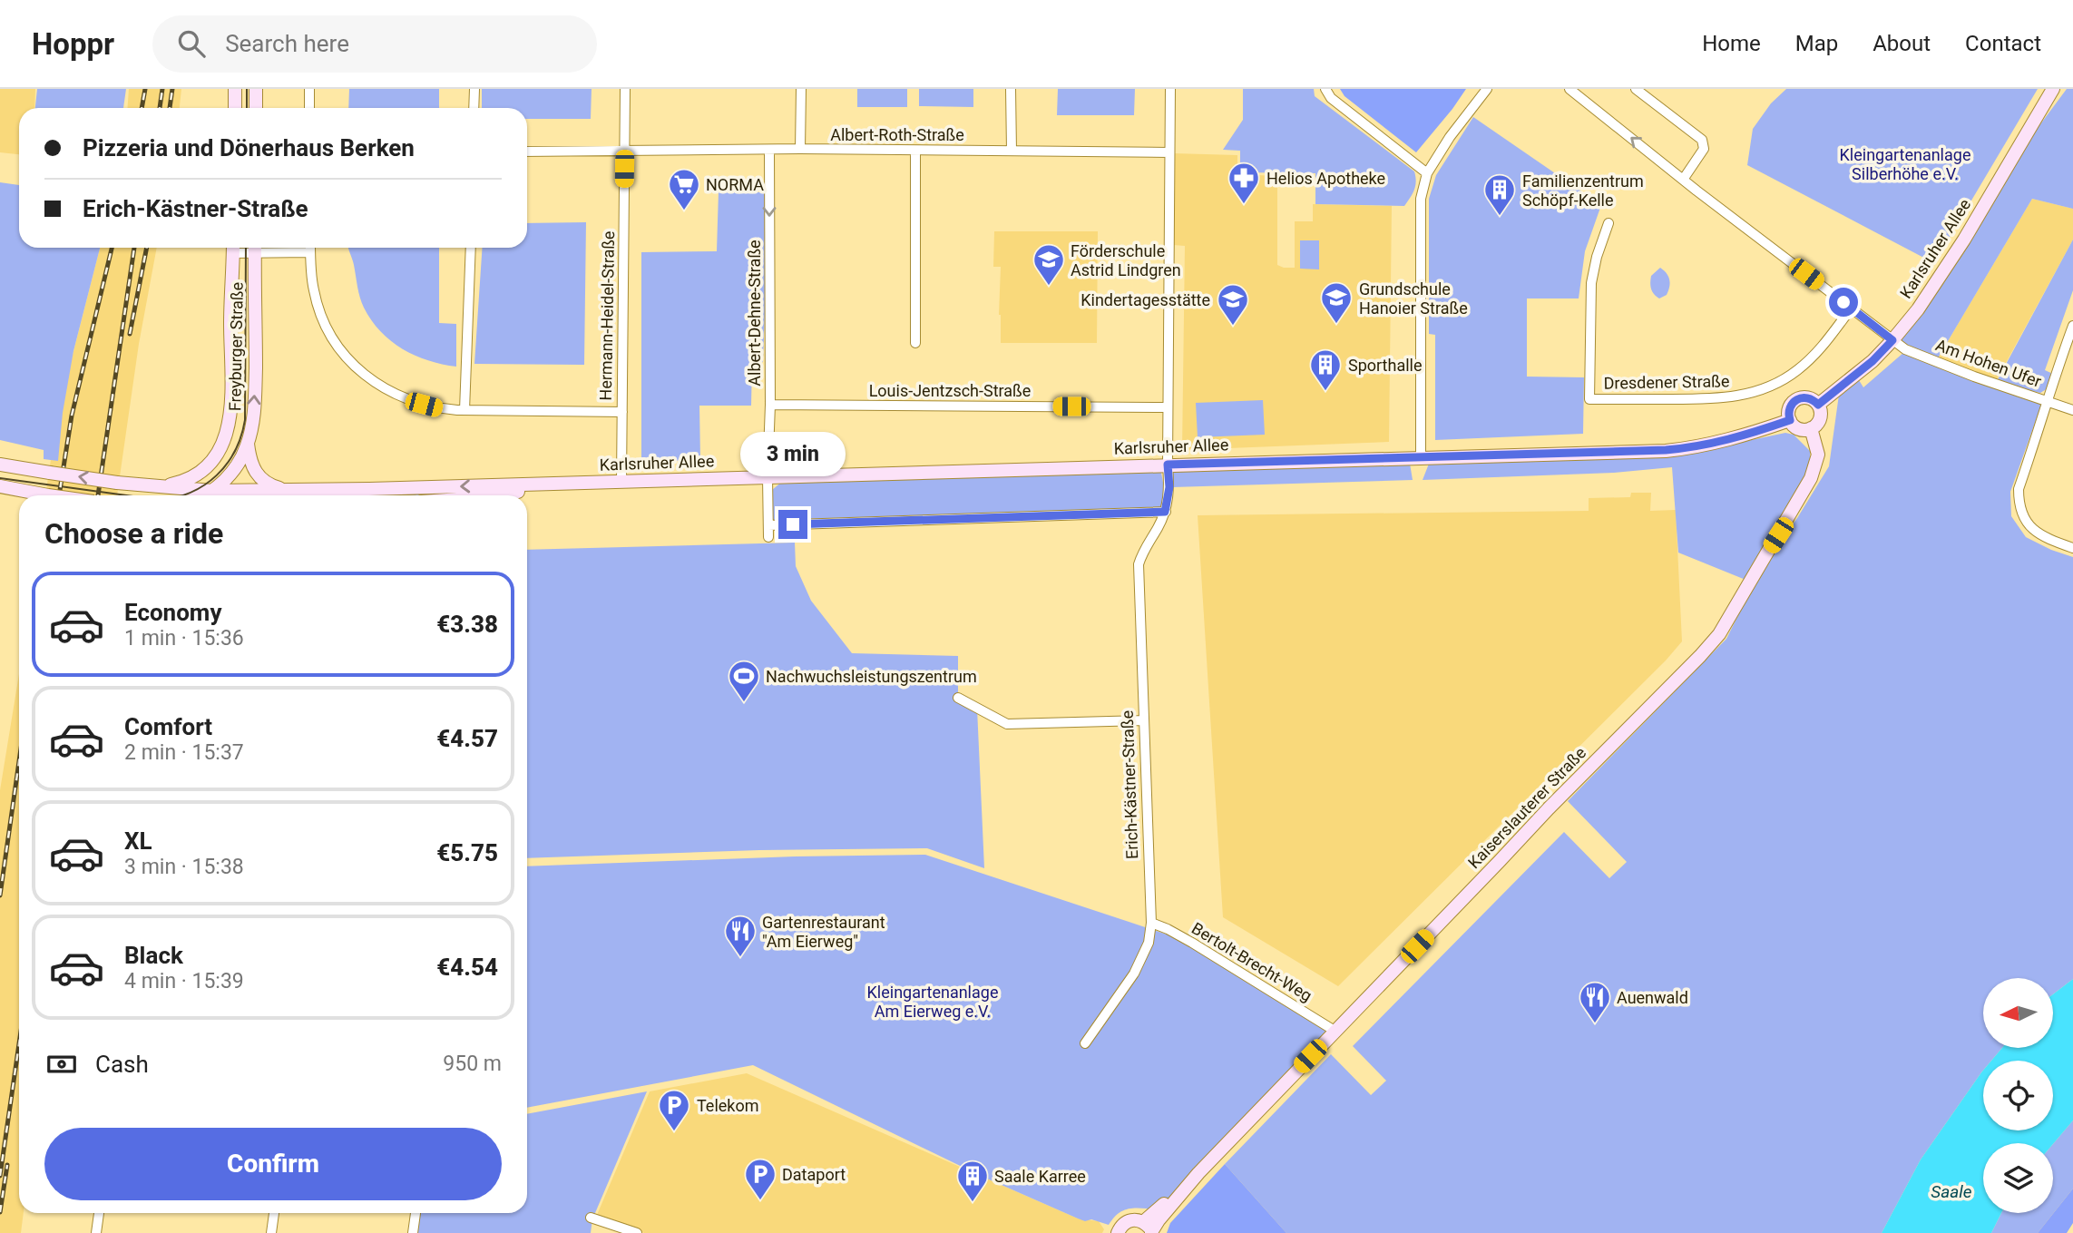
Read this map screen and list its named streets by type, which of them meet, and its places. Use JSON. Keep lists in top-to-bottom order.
{
  "streets": {
    "street": [
      "Albert-Roth-Straße",
      "Karlsruher Allee",
      "Albert-Dehne-Straße",
      "Hermann-Heidel-Straße",
      "Freyburger Straße",
      "Am Hohen Ufer",
      "Dresdener Straße",
      "Louis-Jentzsch-Straße",
      "Erich-Kästner-Straße",
      "Kaiserslauterer Straße",
      "Bertolt-Brecht-Weg"
    ]
  },
  "crossings": [
    ["Albert-Roth-Straße", "Albert-Dehne-Straße"],
    ["Albert-Roth-Straße", "Hermann-Heidel-Straße"],
    ["Albert-Roth-Straße", "Erich-Kästner-Straße"],
    ["Karlsruher Allee", "Albert-Dehne-Straße"],
    ["Karlsruher Allee", "Hermann-Heidel-Straße"],
    ["Karlsruher Allee", "Freyburger Straße"],
    ["Karlsruher Allee", "Am Hohen Ufer"],
    ["Karlsruher Allee", "Erich-Kästner-Straße"],
    ["Karlsruher Allee", "Kaiserslauterer Straße"],
    ["Albert-Dehne-Straße", "Louis-Jentzsch-Straße"],
    ["Am Hohen Ufer", "Dresdener Straße"],
    ["Louis-Jentzsch-Straße", "Erich-Kästner-Straße"],
    ["Erich-Kästner-Straße", "Bertolt-Brecht-Weg"],
    ["Kaiserslauterer Straße", "Bertolt-Brecht-Weg"]
  ],
  "one_way": ["Albert-Dehne-Straße"],
  "water": ["Saale"],
  "parks": ["Kleingartenanlage Silberhöhe e.V.", "Kleingartenanlage Am Eierweg e.V."],
  "places": {
    "pharmacy": ["Helios Apotheke"],
    "supermarket": ["NORMA"],
    "building": ["Familienzentrum Schöpf-Kelle", "Sporthalle", "Saale Karree"],
    "school or university": ["Förderschule Astrid Lindgren", "Grundschule Hanoier Straße", "Kindertagesstätte"],
    "sports": ["Nachwuchsleistungszentrum"],
    "restaurant": ["Gartenrestaurant \"Am Eierweg\"", "Auenwald"],
    "parking": ["Telekom", "Dataport"]
  },
  "north": "left",
  "page": {
    "header": "Hoppr",
    "search": "Search here",
    "nav": [
      "Home",
      "Map",
      "About",
      "Contact"
    ],
    "banner": ["Pizzeria und Dönerhaus Berken", "Erich-Kästner-Straße"],
    "bubble": "3 min",
    "heading": "Choose a ride",
    "list": [
      {
        "name": "Economy",
        "note": "1 min · 15:36",
        "value": "€3.38"
      },
      {
        "name": "Comfort",
        "note": "2 min · 15:37",
        "value": "€4.57"
      },
      {
        "name": "XL",
        "note": "3 min · 15:38",
        "value": "€5.75"
      },
      {
        "name": "Black",
        "note": "4 min · 15:39",
        "value": "€4.54"
      }
    ],
    "pay": ["Cash", "950 m"],
    "buttons": "Confirm"
  }
}
